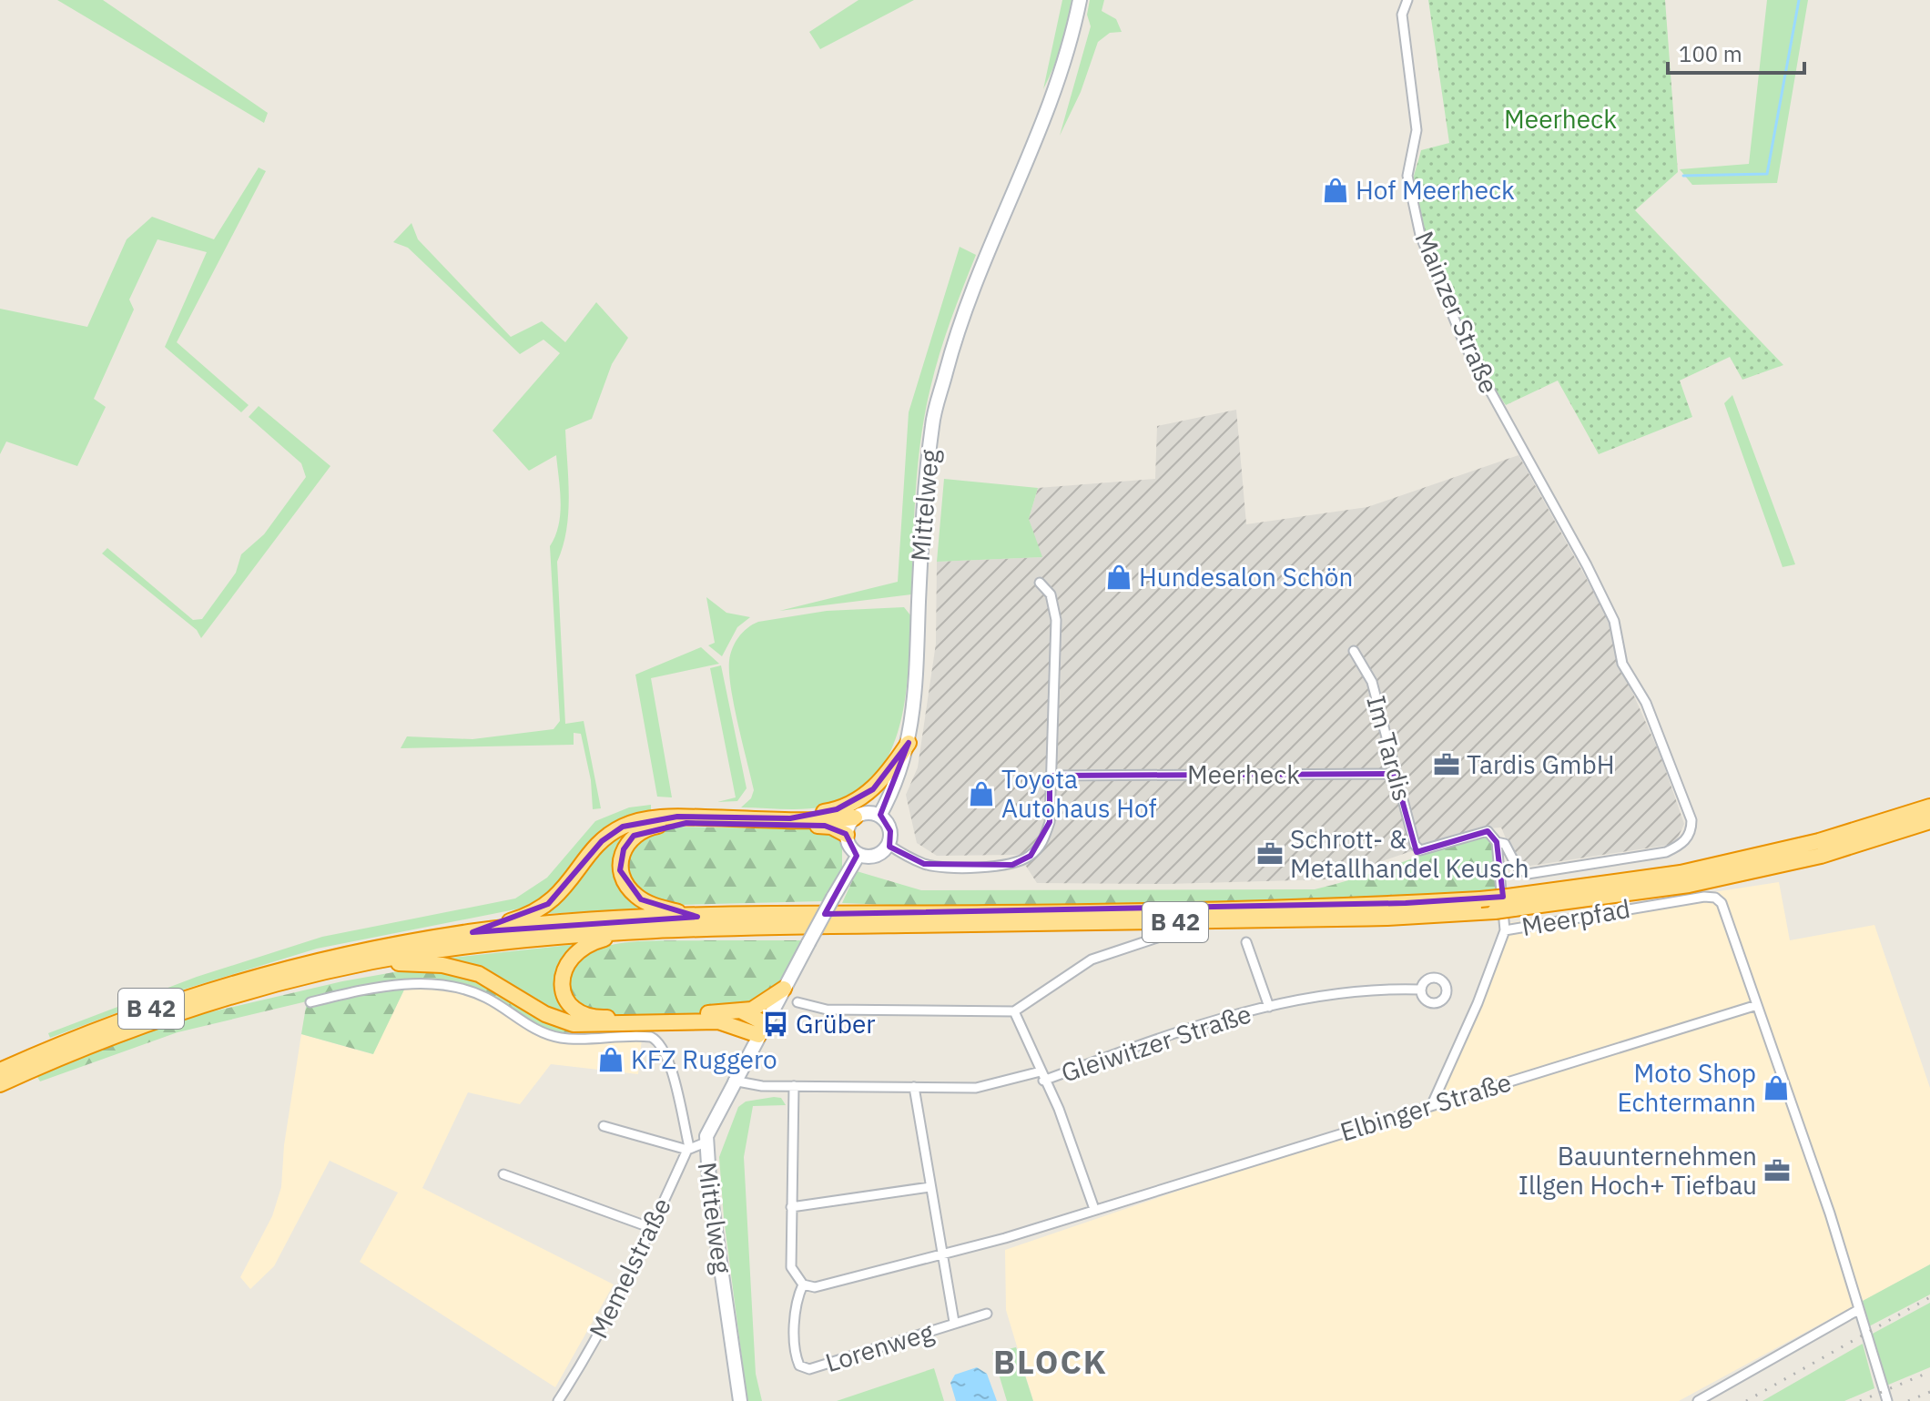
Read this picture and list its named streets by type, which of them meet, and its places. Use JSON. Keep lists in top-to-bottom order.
{
  "streets": {
    "highway": ["B 42"],
    "main road": ["Mittelweg"],
    "street": [
      "Mainzer Straße",
      "Im Tardis",
      "Meerheck",
      "Meerpfad",
      "Gleiwitzer Straße",
      "Elbinger Straße",
      "Memelstraße",
      "Lorenweg"
    ]
  },
  "crossings": [
    ["Mainzer Straße", "Meerpfad"],
    ["Mittelweg", "Gleiwitzer Straße"],
    ["Mittelweg", "Memelstraße"],
    ["Im Tardis", "Meerheck"],
    ["Im Tardis", "Meerpfad"],
    ["Meerpfad", "Elbinger Straße"],
    ["Gleiwitzer Straße", "Lorenweg"],
    ["Elbinger Straße", "Lorenweg"]
  ],
  "districts": ["BLOCK"],
  "parks": ["Meerheck"],
  "places": {
    "shop": [
      "Hof Meerheck",
      "Hundesalon Schön",
      "Toyota Autohaus Hof",
      "KFZ Ruggero",
      "Moto Shop Echtermann"
    ],
    "office": ["Tardis GmbH", "Schrott- & Metallhandel Keusch", "Bauunternehmen Illgen Hoch+ Tiefbau"],
    "bus stop": ["Grüber"]
  },
  "scale_bar": "100 m"
}
